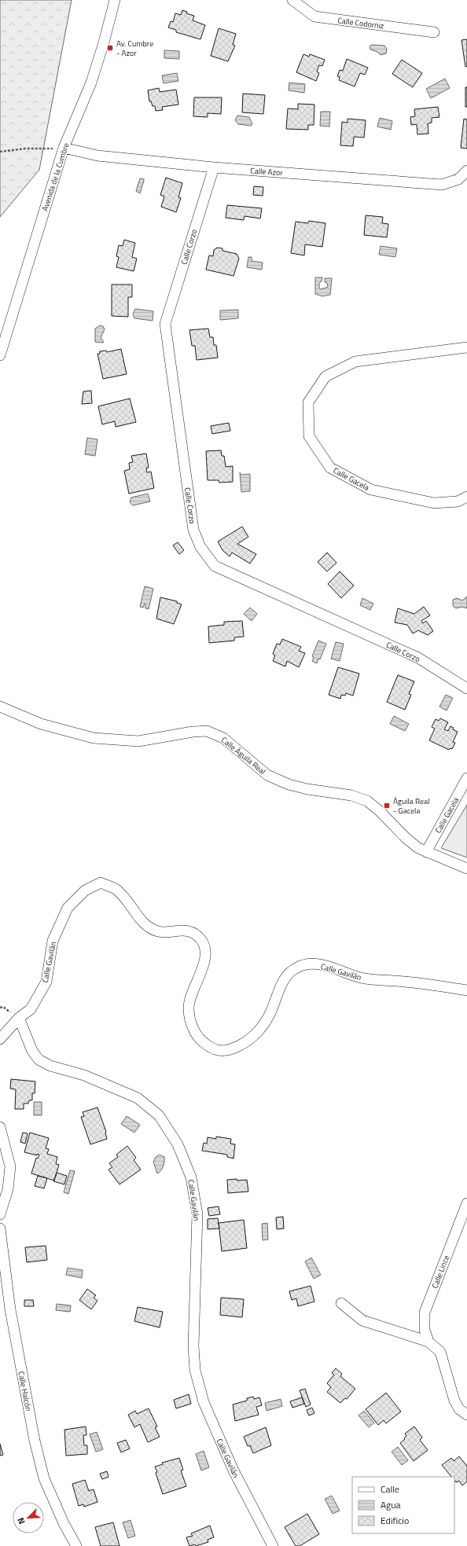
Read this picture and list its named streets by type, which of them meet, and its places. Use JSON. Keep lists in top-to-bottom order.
{
  "streets": {
    "street": [
      "Calle Codorniz",
      "Calle Azor",
      "Avenida de la Cumbre",
      "Calle Corzo",
      "Calle Gacela",
      "Calle Águila Real",
      "Calle Gavilán",
      "Calle Lince",
      "Calle Halcón"
    ]
  },
  "crossings": [
    ["Calle Azor", "Avenida de la Cumbre"],
    ["Calle Azor", "Calle Corzo"],
    ["Calle Gacela", "Calle Águila Real"]
  ],
  "places": {
    "transit": ["Av. Cumbre - Azor", "Águila Real - Gacela"]
  },
  "legend": ["Calle", "Agua", "Edificio"],
  "north": "bottom left"
}
